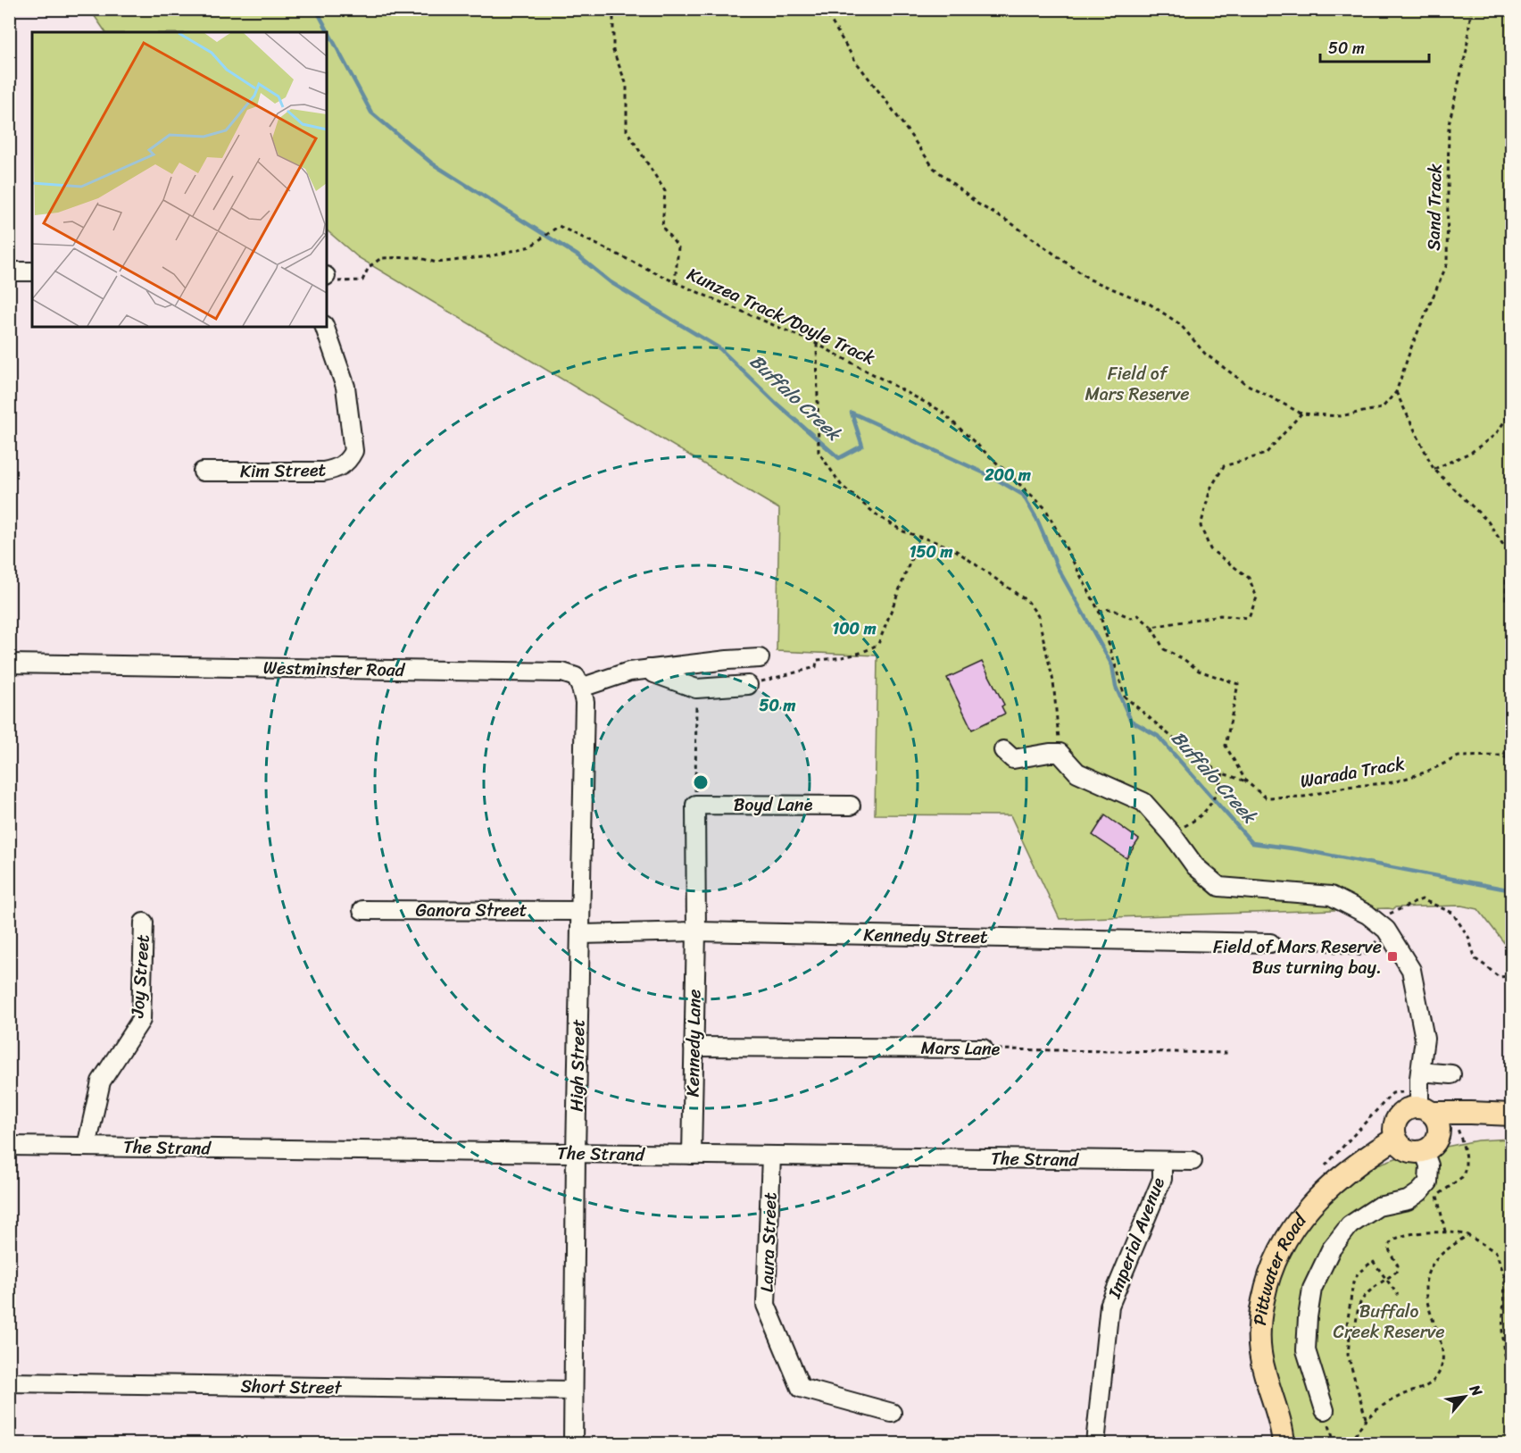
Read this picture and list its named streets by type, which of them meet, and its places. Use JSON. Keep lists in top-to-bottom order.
{
  "streets": {
    "main road": ["Pittwater Road"],
    "street": [
      "Kim Street",
      "Westminster Road",
      "Boyd Lane",
      "Ganora Street",
      "Kennedy Street",
      "Joy Street",
      "Kennedy Lane",
      "Mars Lane",
      "High Street",
      "The Strand",
      "Imperial Avenue",
      "Laura Street",
      "Short Street"
    ],
    "path": ["Sand Track", "Kunzea Track/Doyle Track", "Warada Track"]
  },
  "crossings": [
    ["Kunzea Track/Doyle Track", "Warada Track"],
    ["Westminster Road", "High Street"],
    ["Ganora Street", "High Street"],
    ["Kennedy Street", "Kennedy Lane"],
    ["Kennedy Street", "High Street"],
    ["Joy Street", "The Strand"],
    ["Kennedy Lane", "Mars Lane"],
    ["Kennedy Lane", "The Strand"],
    ["High Street", "The Strand"],
    ["High Street", "Short Street"],
    ["The Strand", "Imperial Avenue"],
    ["The Strand", "Laura Street"]
  ],
  "water": ["Buffalo Creek"],
  "parks": ["Field of Mars Reserve", "Buffalo Creek Reserve"],
  "places": {
    "transit": ["Field of Mars Reserve Bus turning bay."]
  },
  "scale_bar": "50 m",
  "north": "top right",
  "rings": [
    "200 m",
    "150 m",
    "100 m",
    "50 m"
  ]
}
